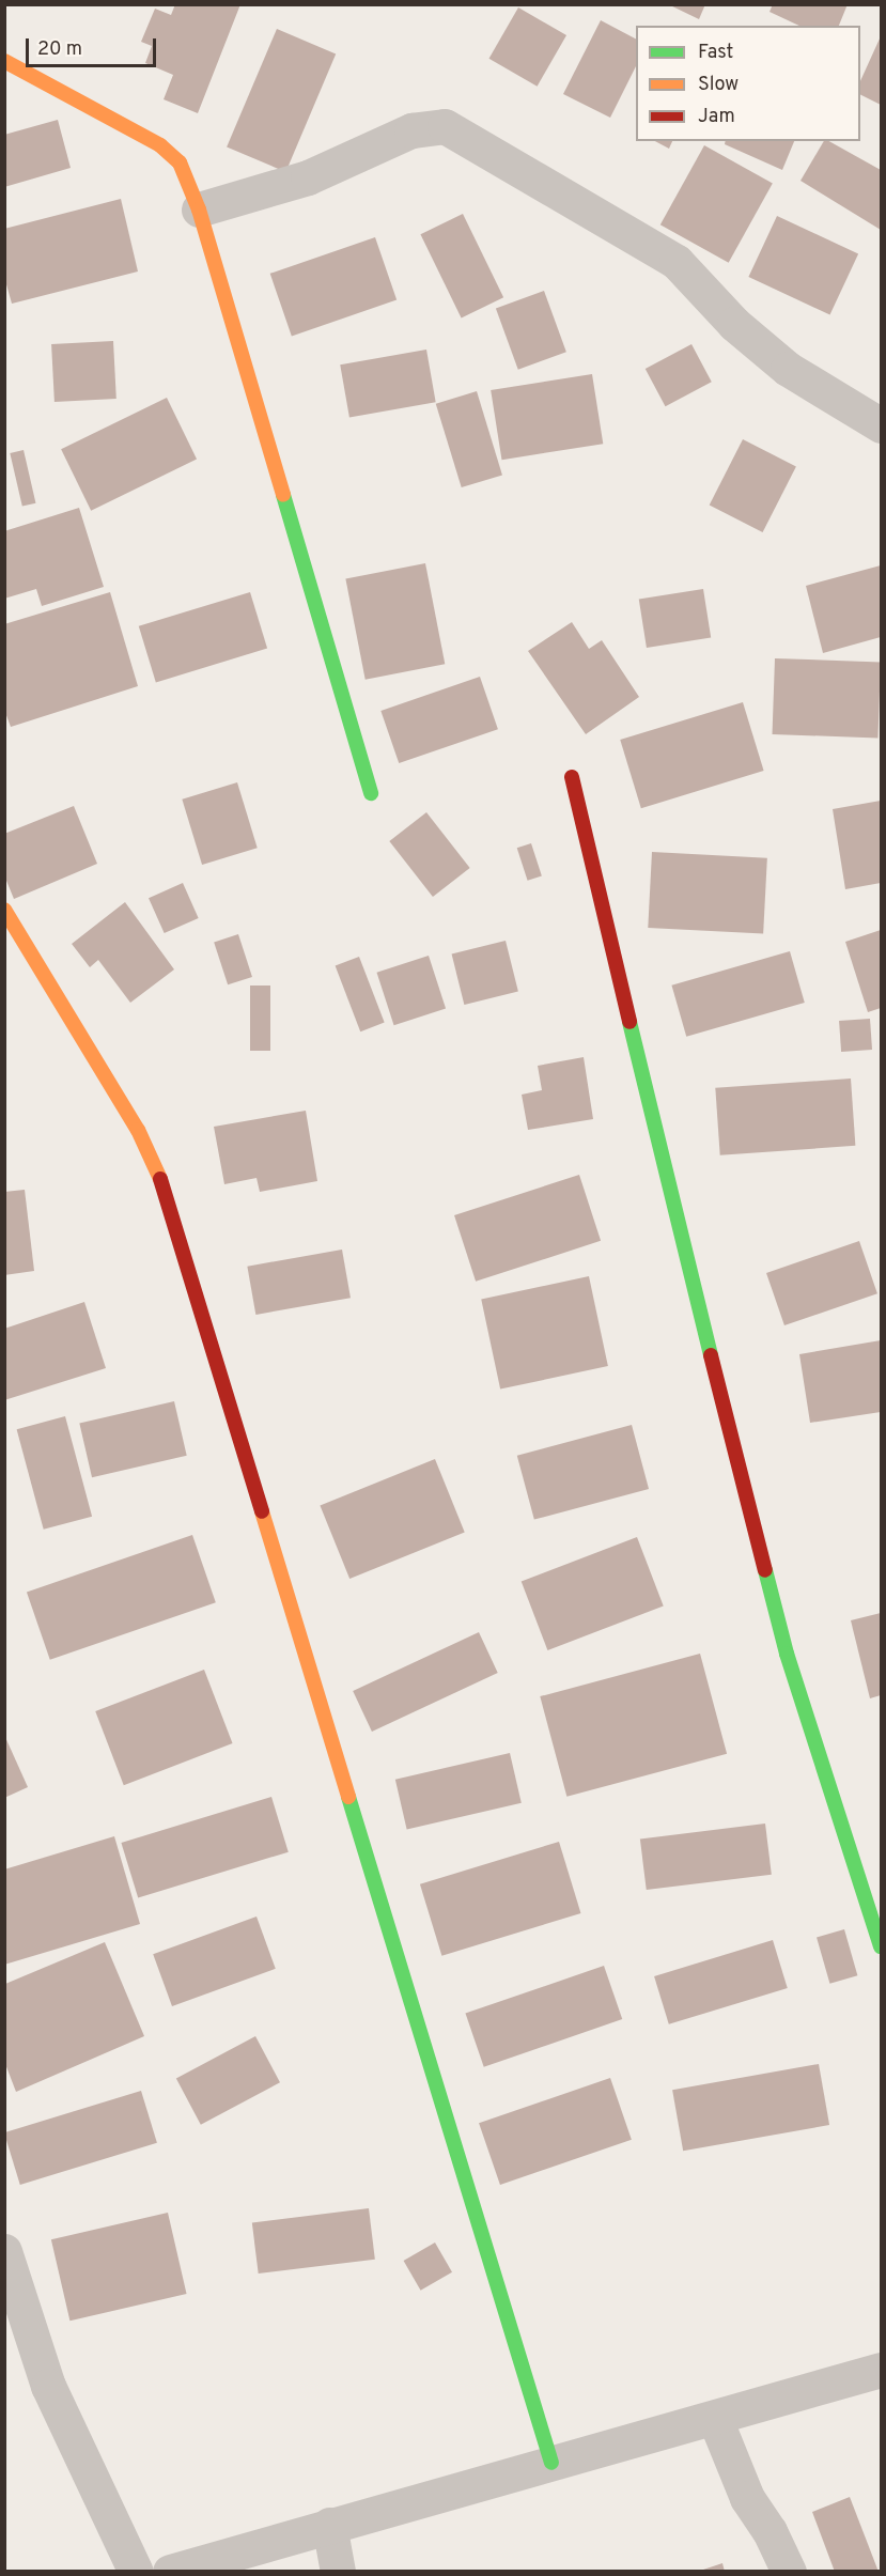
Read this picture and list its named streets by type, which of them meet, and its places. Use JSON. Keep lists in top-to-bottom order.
{
  "legend": ["Fast", "Slow", "Jam"],
  "scale_bar": "20 m"
}
